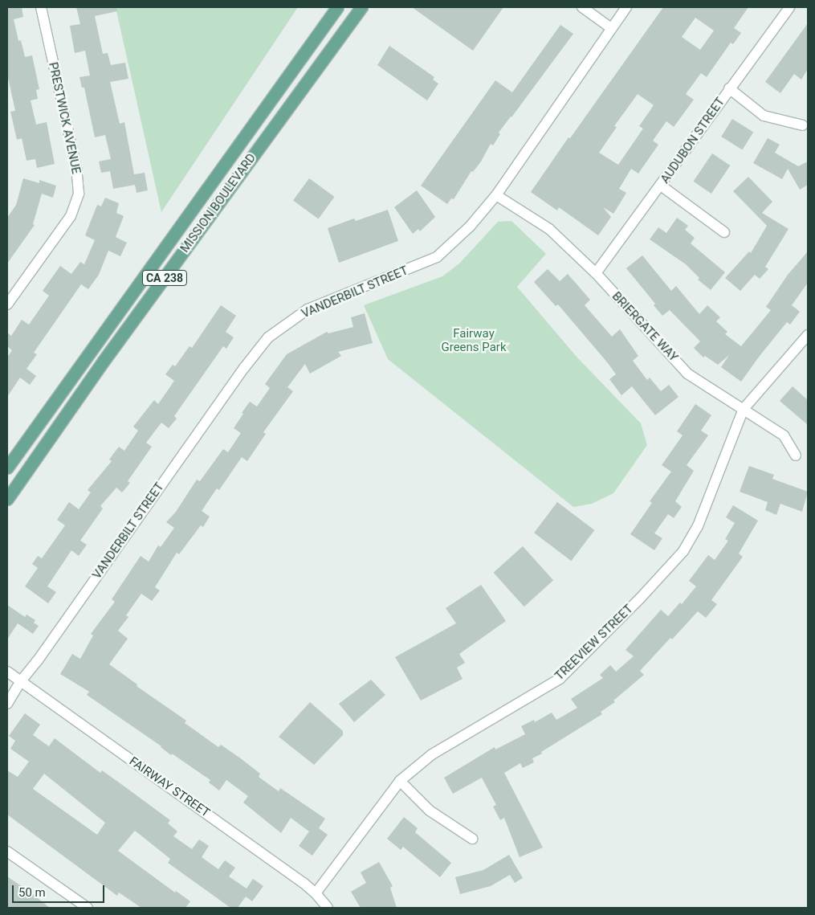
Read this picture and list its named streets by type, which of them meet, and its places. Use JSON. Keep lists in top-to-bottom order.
{
  "streets": {
    "main road": ["MISSION BOULEVARD", "CA 238"],
    "street": [
      "PRESTWICK AVENUE",
      "AUDUBON STREET",
      "VANDERBILT STREET",
      "BRIERGATE WAY",
      "TREEVIEW STREET",
      "FAIRWAY STREET"
    ]
  },
  "crossings": [
    ["AUDUBON STREET", "BRIERGATE WAY"],
    ["VANDERBILT STREET", "BRIERGATE WAY"],
    ["VANDERBILT STREET", "FAIRWAY STREET"],
    ["BRIERGATE WAY", "TREEVIEW STREET"],
    ["TREEVIEW STREET", "FAIRWAY STREET"]
  ],
  "parks": ["Fairway Greens Park"],
  "scale_bar": "50 m"
}
